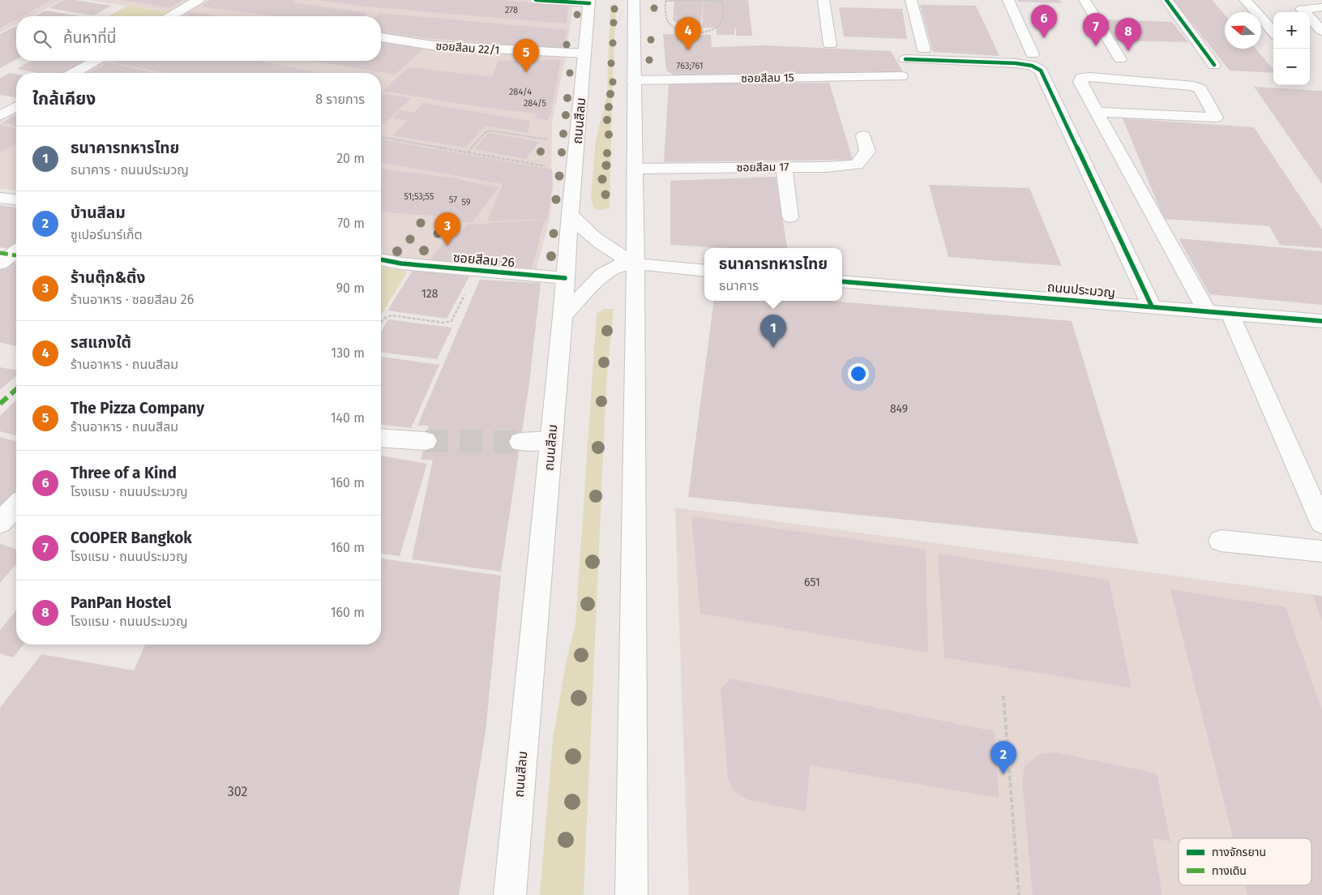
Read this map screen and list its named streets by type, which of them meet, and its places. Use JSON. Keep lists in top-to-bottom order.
{
  "streets": {
    "street": [
      "ซอยสีลม 22/1",
      "ซอยสีลม 15",
      "ถนนสีลม",
      "ซอยสีลม 17",
      "ซอยสีลม 26",
      "ถนนประมวญ"
    ]
  },
  "crossings": [
    ["ซอยสีลม 22/1", "ถนนสีลม"],
    ["ถนนสีลม", "ซอยสีลม 26"]
  ],
  "house_numbers": [
    "278",
    "763;761",
    "284/4",
    "284/5",
    "51;53;55",
    "57",
    "59",
    "128",
    "849",
    "651",
    "302"
  ],
  "legend": ["ทางจักรยาน", "ทางเดิน"],
  "north": "left",
  "page": {
    "pins": [
      "6",
      "7",
      "4",
      "8",
      "5",
      "3",
      "1",
      "2"
    ],
    "map_buttons": ["+", "−"],
    "search": "ค้นหาที่นี่",
    "heading": ["ใกล้เคียง", "8 รายการ"],
    "list": [
      {
        "mark": "1",
        "name": "ธนาคารทหารไทย",
        "note": "ธนาคาร · ถนนประมวญ",
        "value": "20 m"
      },
      {
        "mark": "2",
        "name": "บ้านสีลม",
        "note": "ซูเปอร์มาร์เก็ต",
        "value": "70 m"
      },
      {
        "mark": "3",
        "name": "ร้านตุ๊ก&ติ้ง",
        "note": "ร้านอาหาร · ซอยสีลม 26",
        "value": "90 m"
      },
      {
        "mark": "4",
        "name": "รสแกงใต้",
        "note": "ร้านอาหาร · ถนนสีลม",
        "value": "130 m"
      },
      {
        "mark": "5",
        "name": "The Pizza Company",
        "note": "ร้านอาหาร · ถนนสีลม",
        "value": "140 m"
      },
      {
        "mark": "6",
        "name": "Three of a Kind",
        "note": "โรงแรม · ถนนประมวญ",
        "value": "160 m"
      },
      {
        "mark": "7",
        "name": "COOPER Bangkok",
        "note": "โรงแรม · ถนนประมวญ",
        "value": "160 m"
      },
      {
        "mark": "8",
        "name": "PanPan Hostel",
        "note": "โรงแรม · ถนนประมวญ",
        "value": "160 m"
      }
    ],
    "popup": ["ธนาคารทหารไทย", "ธนาคาร"]
  }
}
